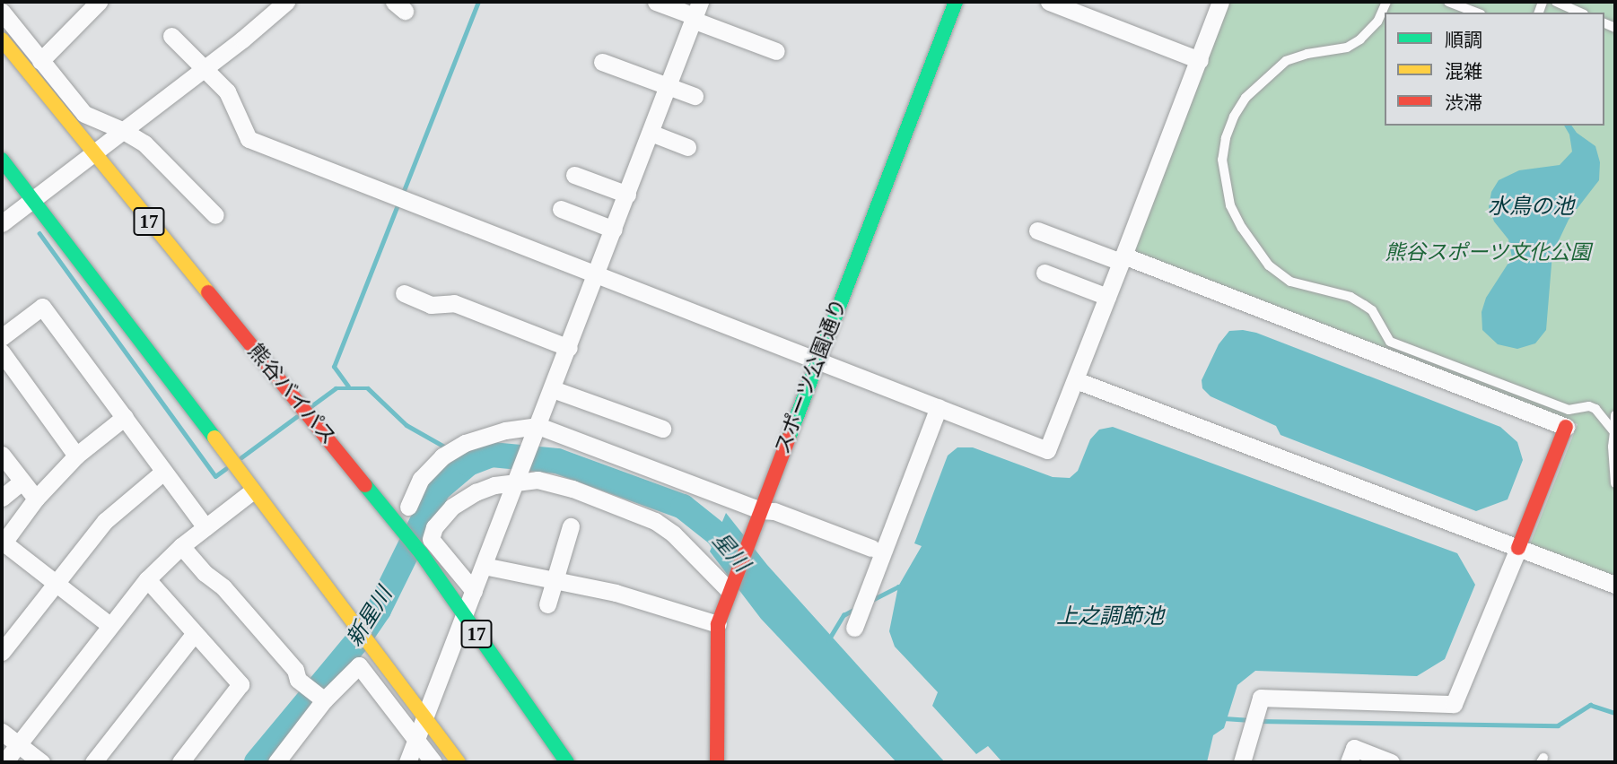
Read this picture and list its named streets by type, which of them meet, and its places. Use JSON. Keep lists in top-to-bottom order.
{
  "streets": {
    "main road": ["17", "スポーツ公園通り", "熊谷バイパス"]
  },
  "water": [
    "水鳥の池",
    "星川",
    "新星川",
    "上之調節池"
  ],
  "parks": ["熊谷スポーツ文化公園"],
  "legend": ["順調", "混雑", "渋滞"]
}
